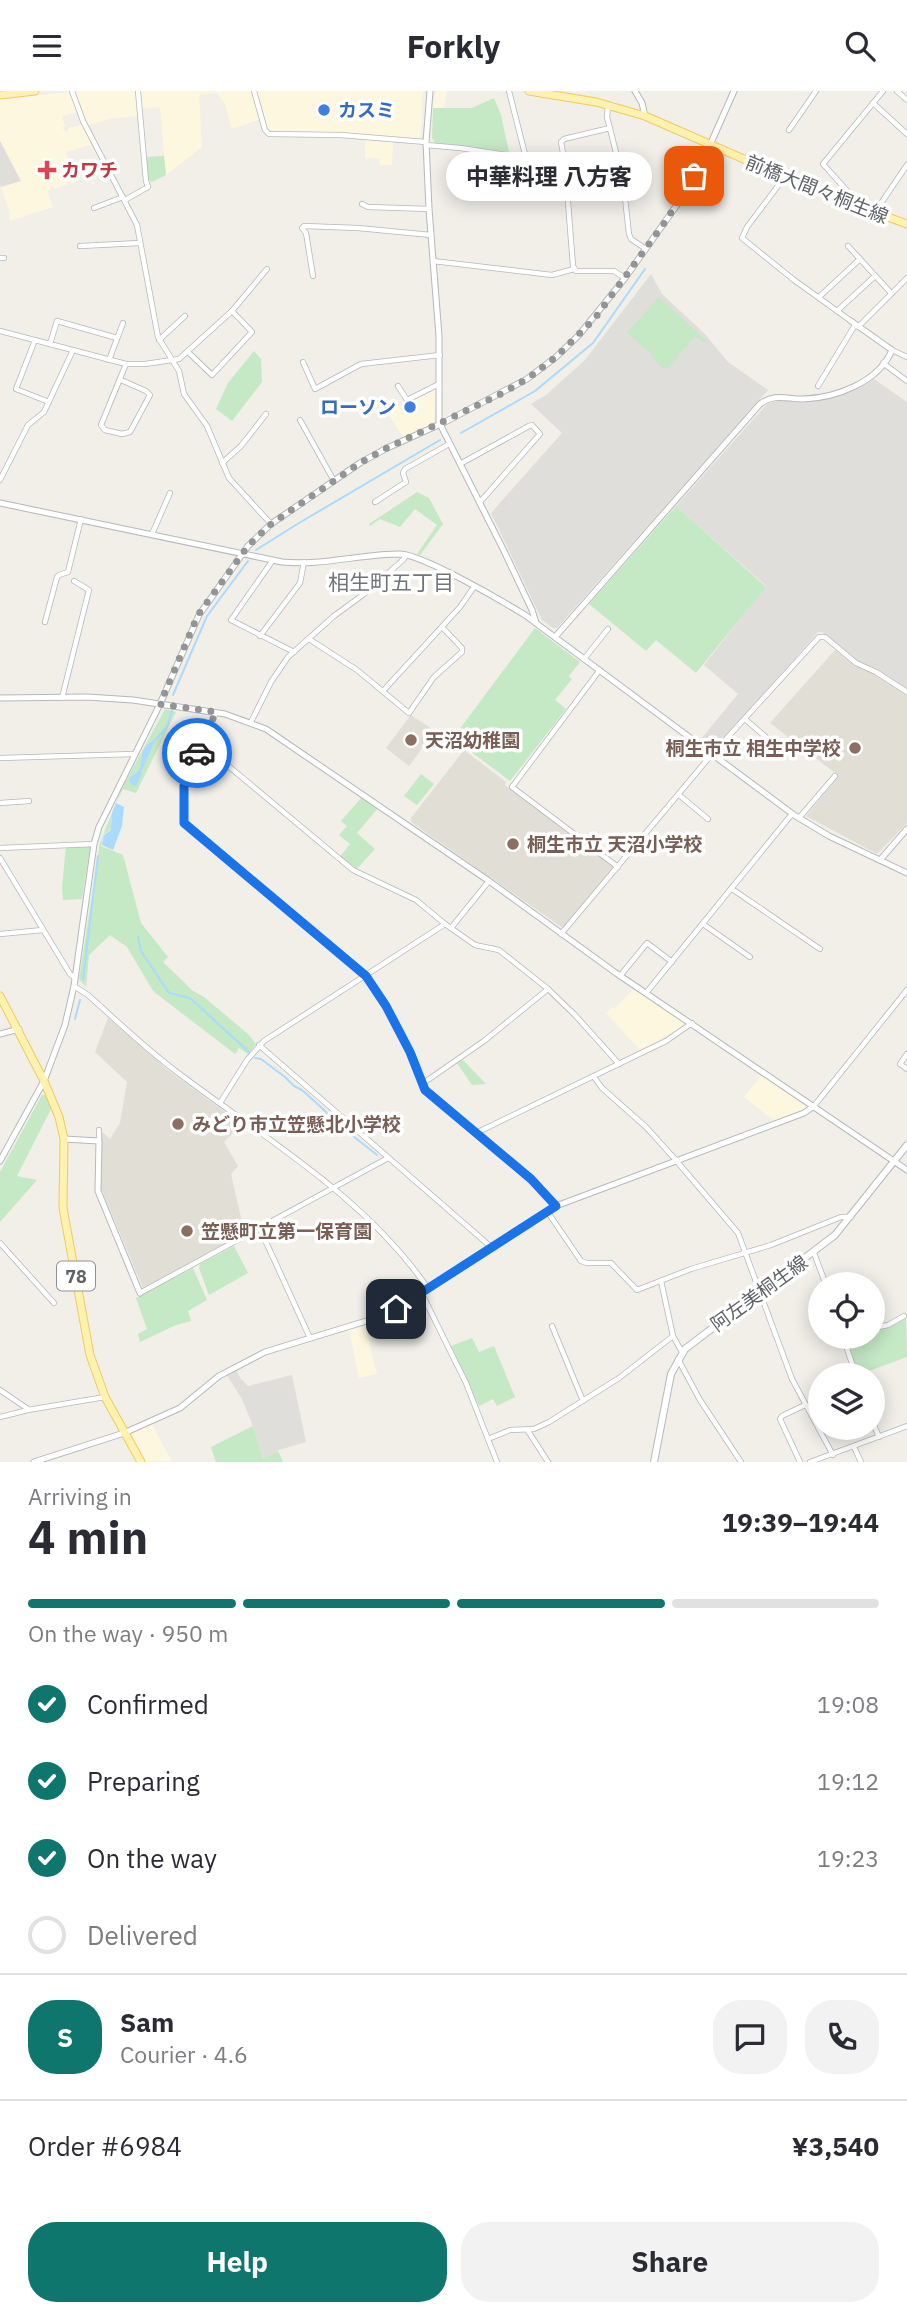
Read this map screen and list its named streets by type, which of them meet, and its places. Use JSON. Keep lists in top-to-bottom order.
{
  "streets": {
    "main road": ["前橋大間々桐生線", "78", "阿左美桐生線"]
  },
  "districts": ["相生町五丁目"],
  "places": {
    "other": [
      "カスミ",
      "中華料理 八方客",
      "ローソン",
      "天沼幼稚園",
      "桐生市立 相生中学校",
      "桐生市立 天沼小学校",
      "みどり市立笠懸北小学校",
      "笠懸町立第一保育園"
    ],
    "health": ["カワチ"]
  },
  "page": {
    "header": "Forkly",
    "bubble": "中華料理 八方客",
    "heading": ["4 min", "Arriving in", "19:39–19:44"],
    "panel": [
      "Sam",
      "Courier · 4.6",
      "Order #6984",
      "¥3,540"
    ],
    "bar": "On the way · 950 m",
    "list": [
      ["Confirmed", "19:08"],
      ["Preparing", "19:12"],
      ["On the way", "19:23"],
      "Delivered"
    ],
    "round": "S",
    "buttons": ["Help", "Share"]
  }
}
